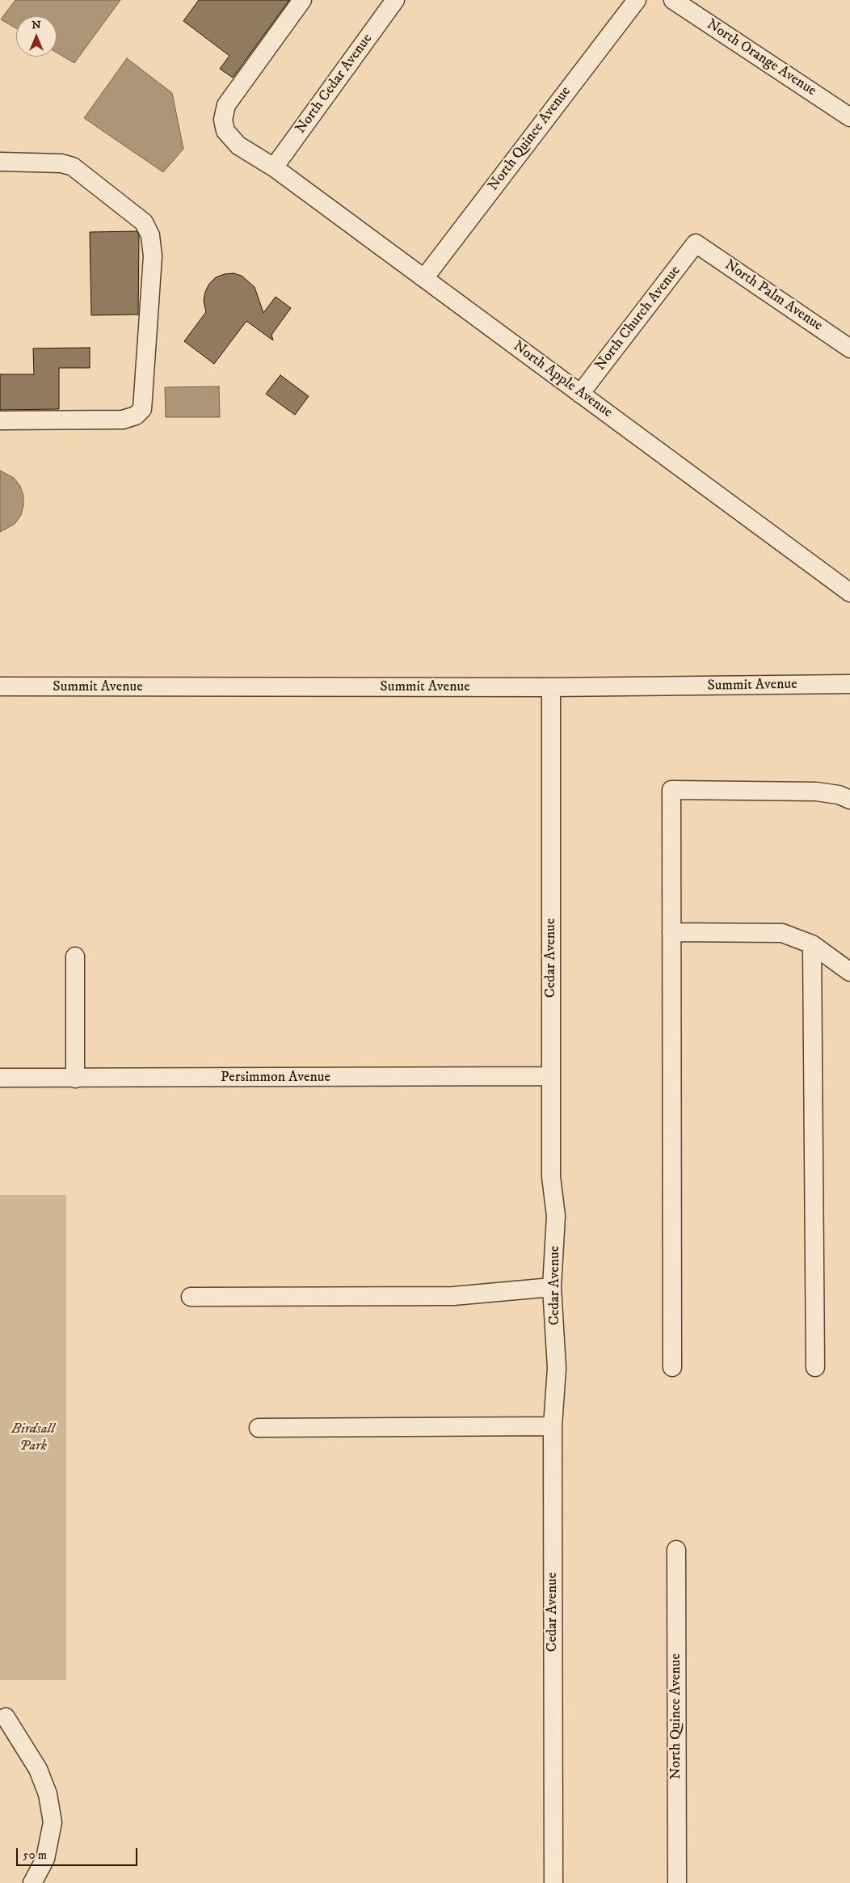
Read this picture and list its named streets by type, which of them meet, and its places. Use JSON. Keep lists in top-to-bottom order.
{
  "streets": {
    "street": [
      "North Orange Avenue",
      "North Cedar Avenue",
      "North Quince Avenue",
      "North Palm Avenue",
      "North Church Avenue",
      "North Apple Avenue",
      "Summit Avenue",
      "Cedar Avenue",
      "Persimmon Avenue"
    ]
  },
  "crossings": [
    ["North Cedar Avenue", "North Apple Avenue"],
    ["North Quince Avenue", "North Apple Avenue"],
    ["North Palm Avenue", "North Church Avenue"],
    ["North Church Avenue", "North Apple Avenue"],
    ["Summit Avenue", "Cedar Avenue"],
    ["Cedar Avenue", "Persimmon Avenue"]
  ],
  "parks": ["Birdsall Park"],
  "scale_bar": "50 m",
  "north": "top"
}
